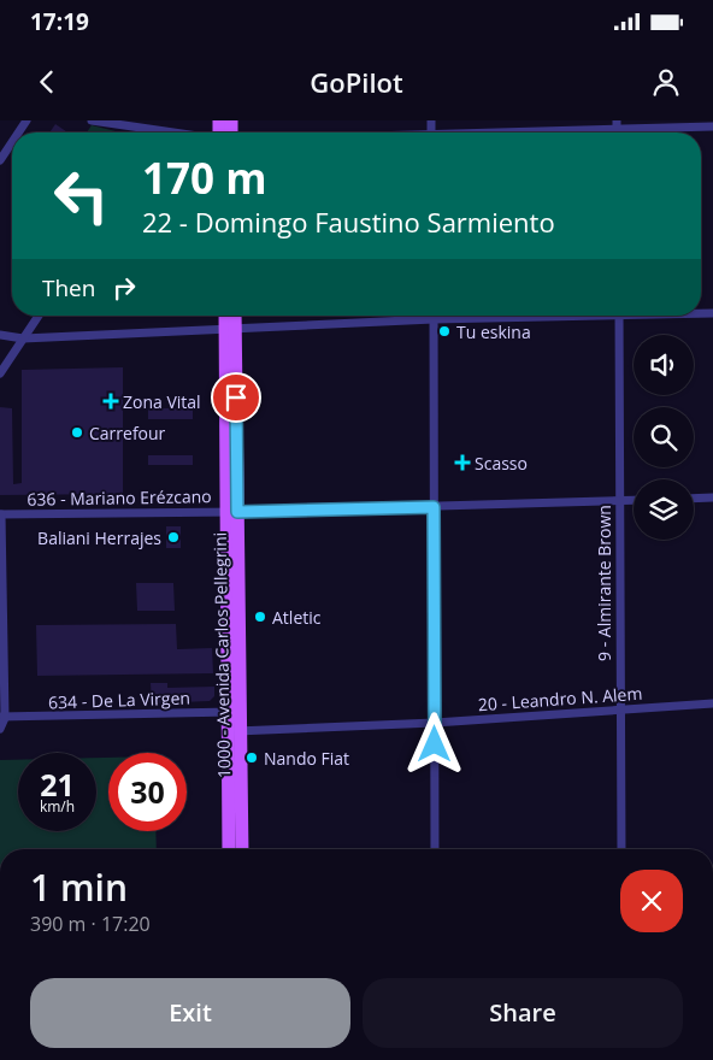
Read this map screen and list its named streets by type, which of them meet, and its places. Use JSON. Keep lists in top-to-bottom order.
{
  "streets": {
    "main road": ["1000 - Avenida Carlos Pellegrini"],
    "street": [
      "636 - Mariano Erézcano",
      "9 - Almirante Brown",
      "20 - Leandro N. Alem",
      "634 - De La Virgen"
    ]
  },
  "crossings": [
    ["636 - Mariano Erézcano", "9 - Almirante Brown"],
    ["636 - Mariano Erézcano", "1000 - Avenida Carlos Pellegrini"],
    ["9 - Almirante Brown", "20 - Leandro N. Alem"],
    ["1000 - Avenida Carlos Pellegrini", "20 - Leandro N. Alem"],
    ["1000 - Avenida Carlos Pellegrini", "634 - De La Virgen"]
  ],
  "places": {
    "other": [
      "Tu eskina",
      "Carrefour",
      "Baliani Herrajes",
      "Atletic",
      "Nando Fiat"
    ],
    "health": ["Zona Vital", "Scasso"]
  },
  "page": {
    "status": "17:19",
    "header": "GoPilot",
    "turn": ["170 m", "22 - Domingo Faustino Sarmiento"],
    "then": "Then",
    "speed": "21 km/h",
    "limit": "30",
    "heading": ["1 min", "390 m · 17:20"],
    "buttons": ["Exit", "Share"]
  }
}
